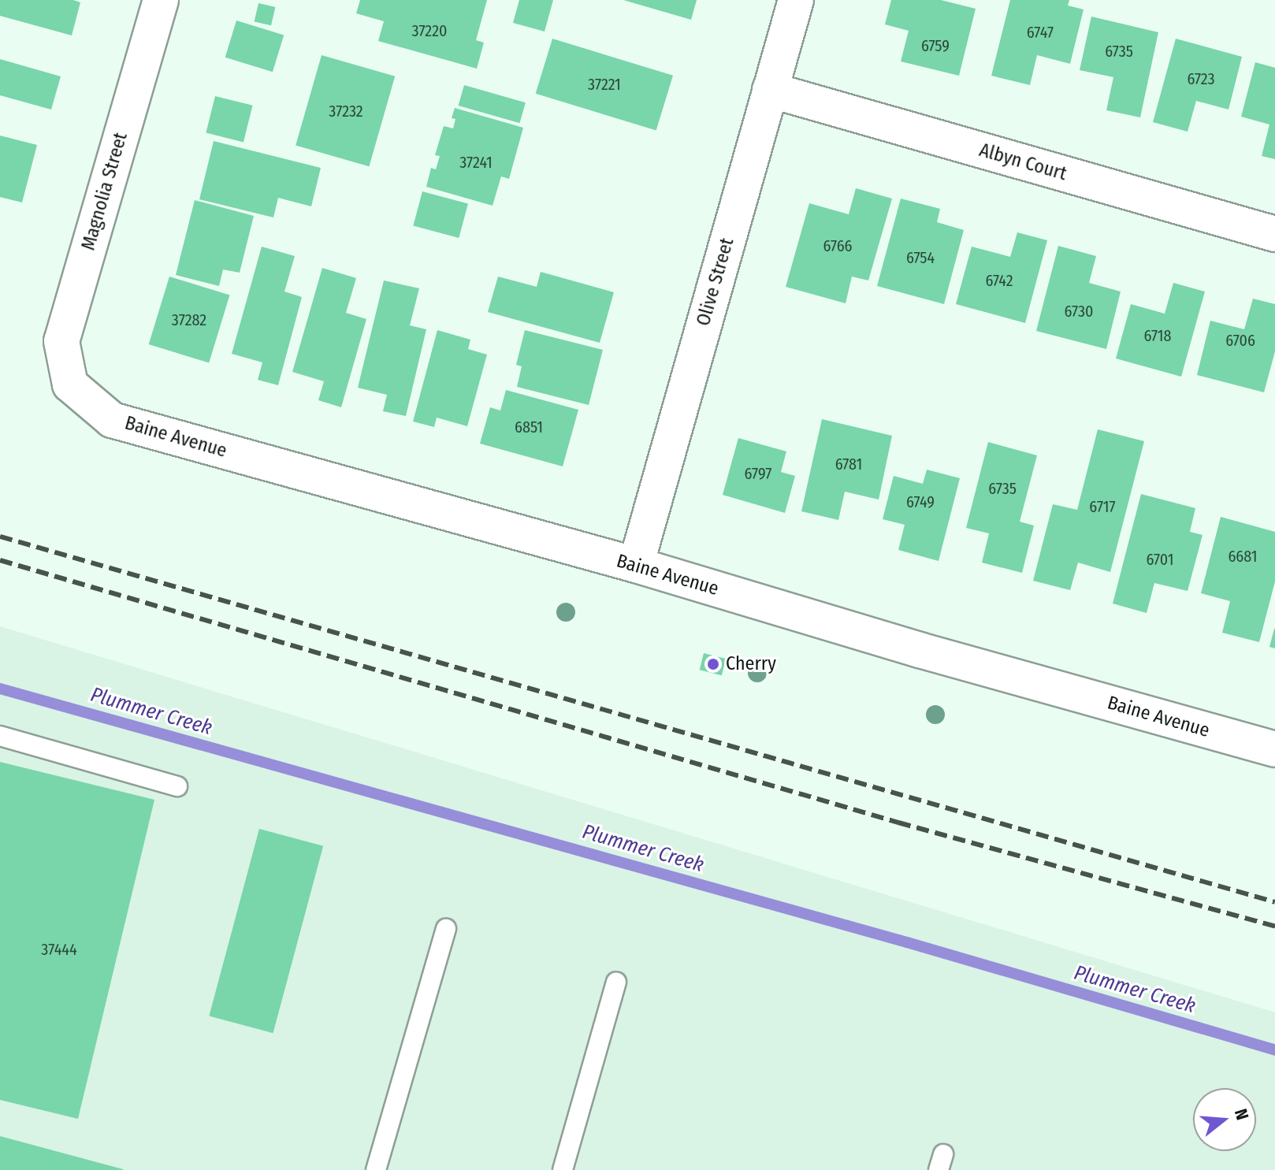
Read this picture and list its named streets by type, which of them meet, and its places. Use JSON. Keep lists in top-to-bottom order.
{
  "streets": {
    "street": [
      "Albyn Court",
      "Magnolia Street",
      "Olive Street",
      "Baine Avenue"
    ]
  },
  "crossings": [
    ["Albyn Court", "Olive Street"],
    ["Magnolia Street", "Baine Avenue"],
    ["Olive Street", "Baine Avenue"]
  ],
  "water": ["Plummer Creek"],
  "places": ["Cherry"],
  "house_numbers": [
    "37220",
    "6747",
    "6759",
    "6735",
    "6723",
    "37221",
    "37232",
    "37241",
    "6766",
    "6754",
    "6742",
    "6730",
    "37282",
    "6718",
    "6706",
    "6851",
    "6781",
    "6797",
    "6735",
    "6749",
    "6717",
    "6681",
    "6701",
    "37444"
  ],
  "north": "right"
}
